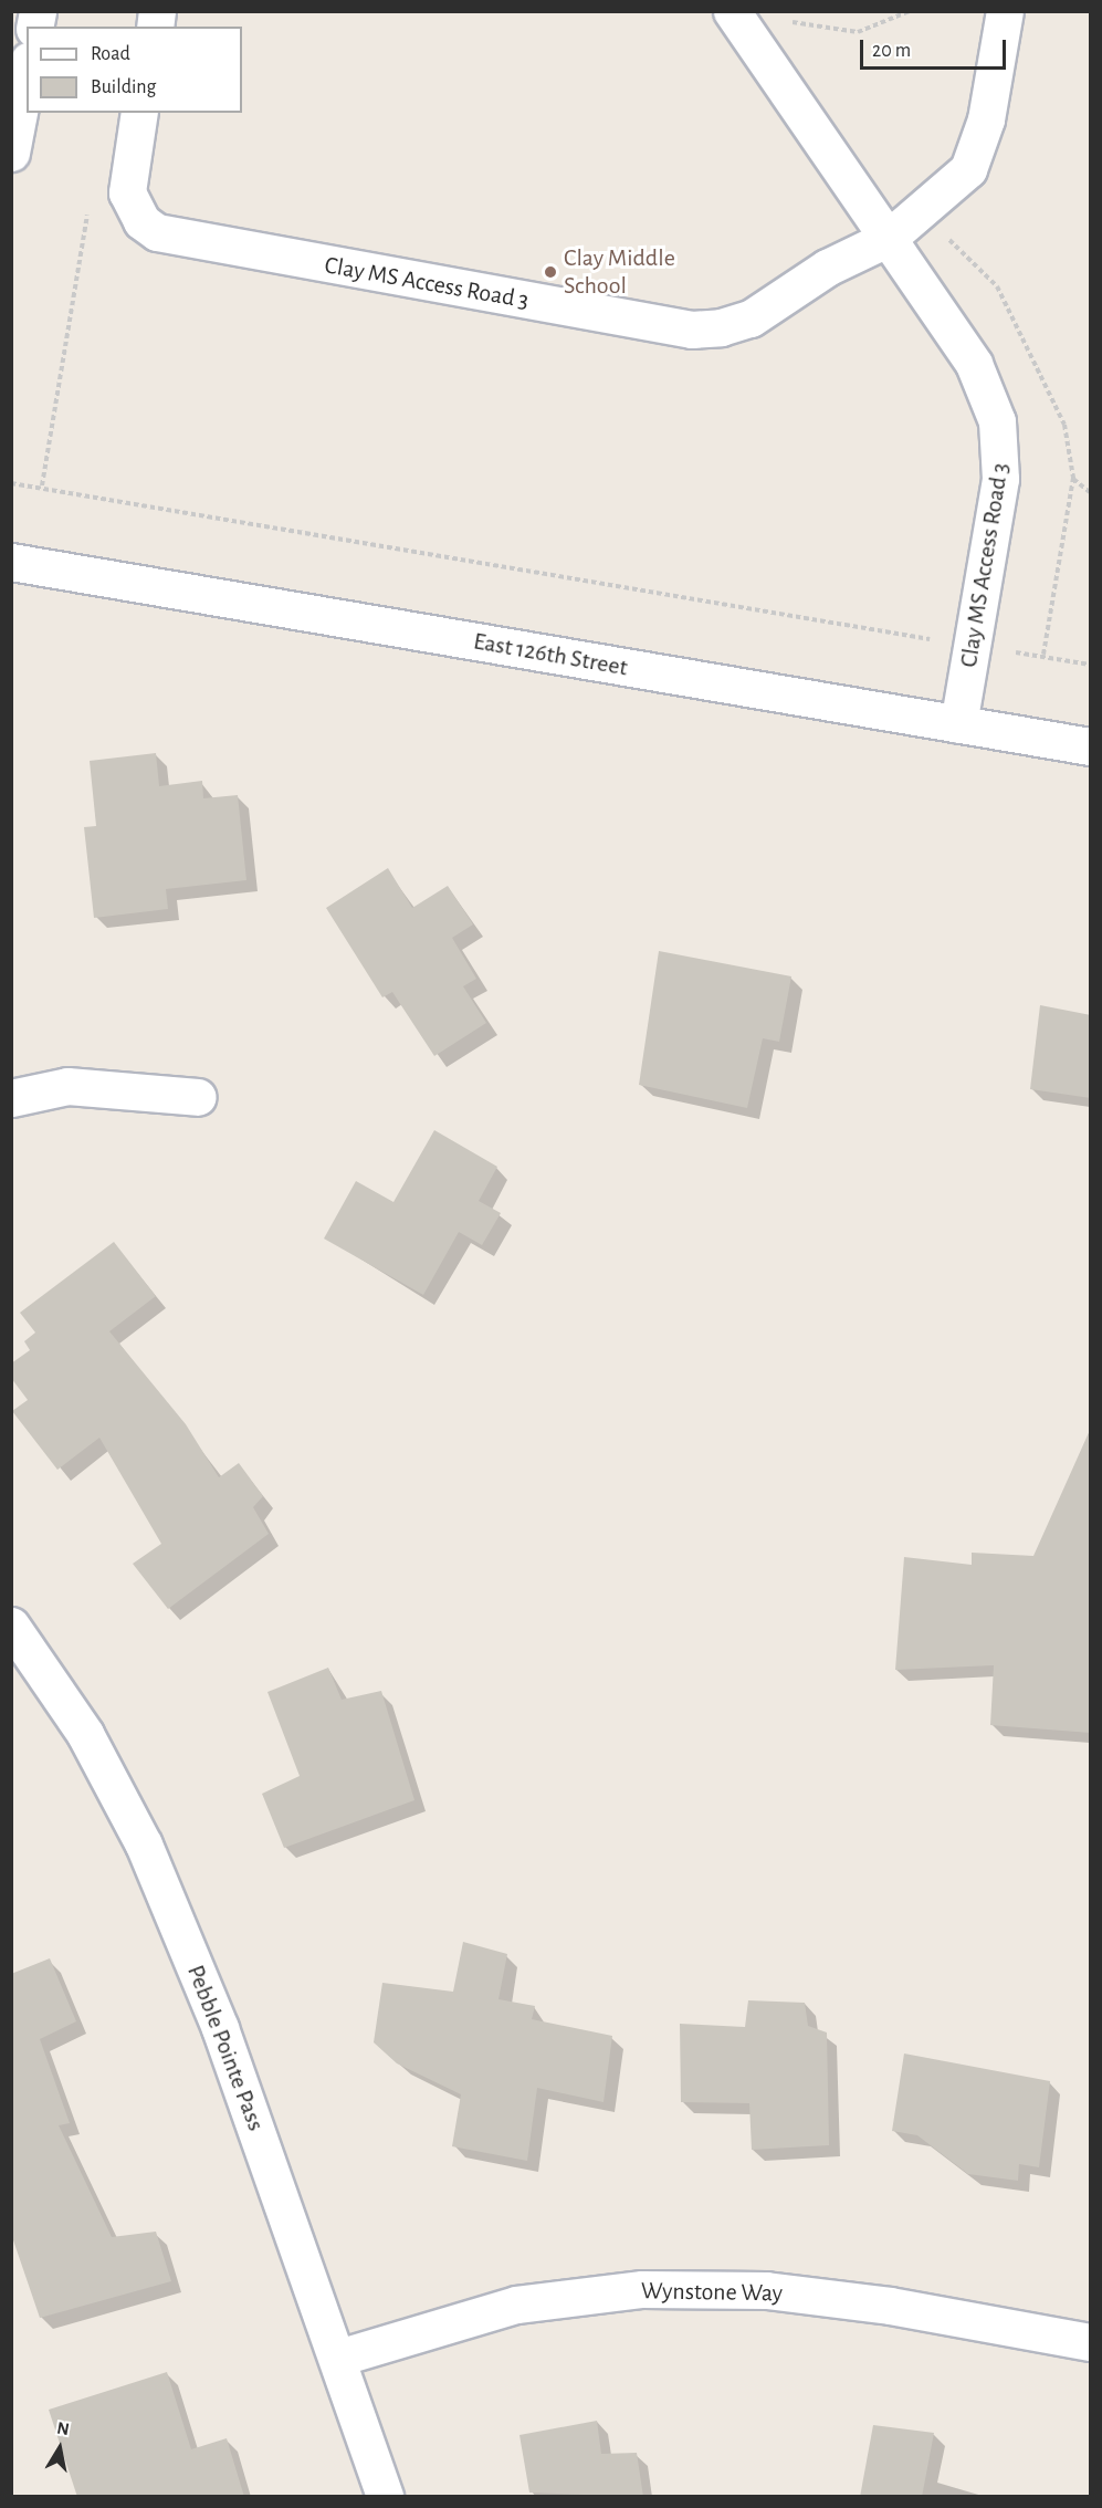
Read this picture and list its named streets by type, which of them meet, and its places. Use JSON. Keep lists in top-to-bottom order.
{
  "streets": {
    "street": [
      "Clay MS Access Road 3",
      "East 126th Street",
      "Pebble Pointe Pass",
      "Wynstone Way"
    ]
  },
  "crossings": [
    ["Clay MS Access Road 3", "East 126th Street"],
    ["Pebble Pointe Pass", "Wynstone Way"]
  ],
  "places": ["Clay Middle School"],
  "legend": ["Road", "Building"],
  "scale_bar": "20 m",
  "north": "top"
}
